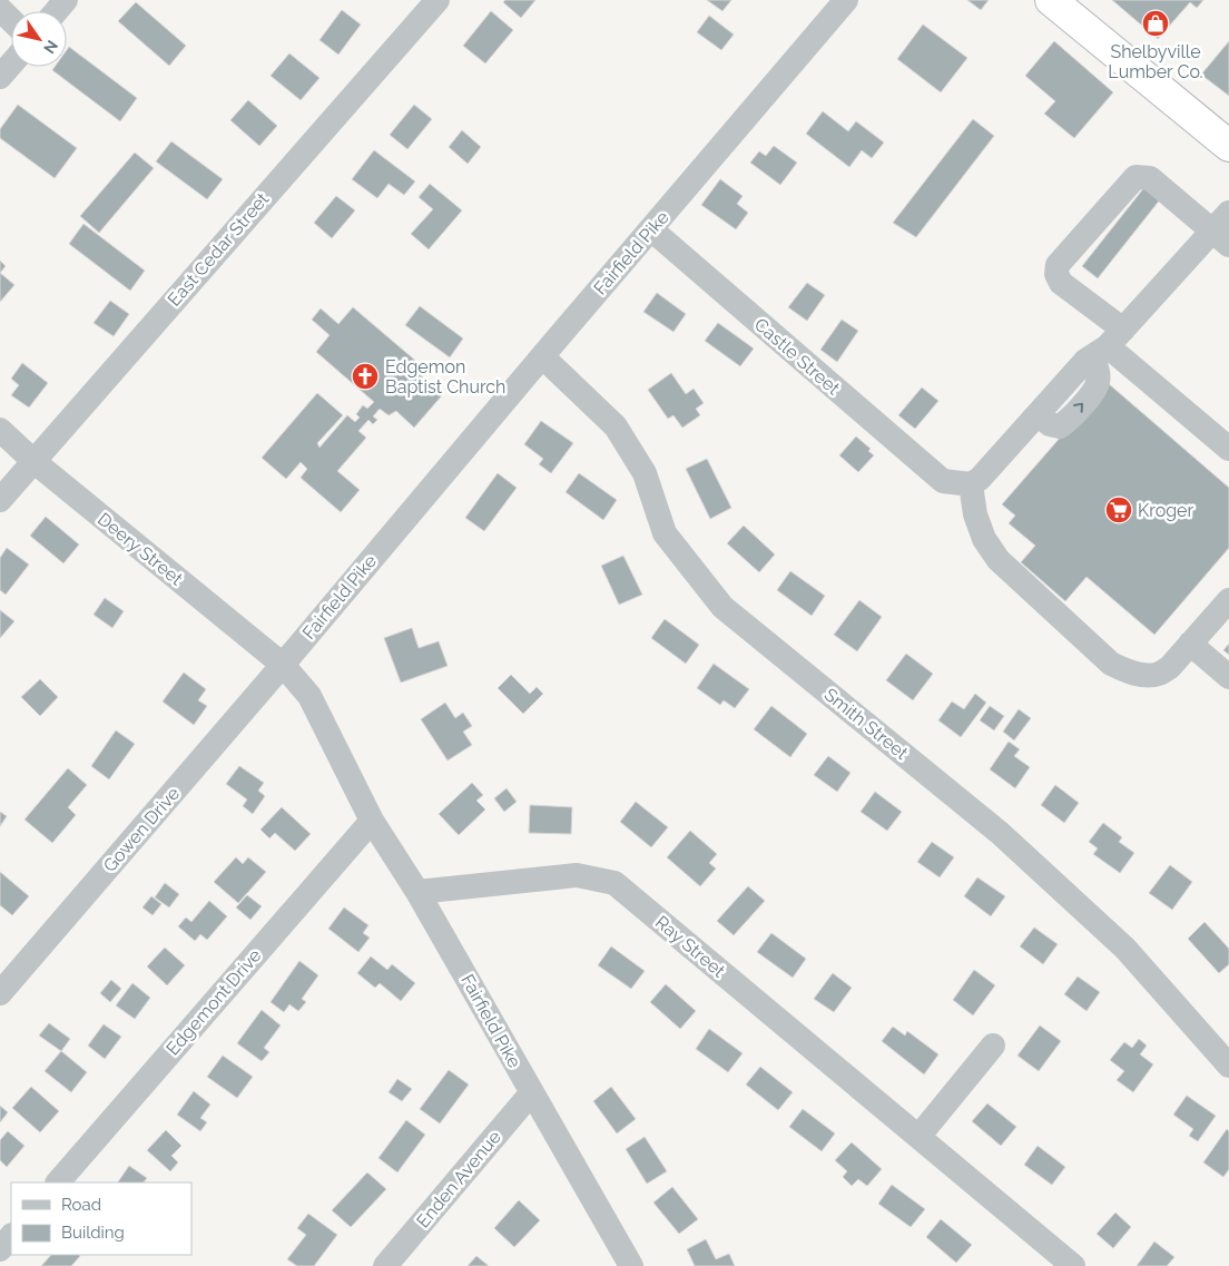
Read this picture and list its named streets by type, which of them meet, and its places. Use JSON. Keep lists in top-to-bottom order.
{
  "streets": {
    "street": [
      "East Cedar Street",
      "Fairfield Pike",
      "Castle Street",
      "Deery Street",
      "Smith Street",
      "Gowen Drive",
      "Ray Street",
      "Edgemont Drive",
      "Enden Avenue"
    ]
  },
  "crossings": [
    ["East Cedar Street", "Deery Street"],
    ["Fairfield Pike", "Castle Street"],
    ["Fairfield Pike", "Deery Street"],
    ["Fairfield Pike", "Smith Street"],
    ["Fairfield Pike", "Gowen Drive"],
    ["Fairfield Pike", "Ray Street"],
    ["Fairfield Pike", "Edgemont Drive"],
    ["Fairfield Pike", "Enden Avenue"],
    ["Deery Street", "Gowen Drive"]
  ],
  "places": {
    "shop": ["Shelbyville Lumber Co."],
    "church": ["Edgemon Baptist Church"],
    "supermarket": ["Kroger"]
  },
  "legend": ["Road", "Building"],
  "north": "bottom right"
}
